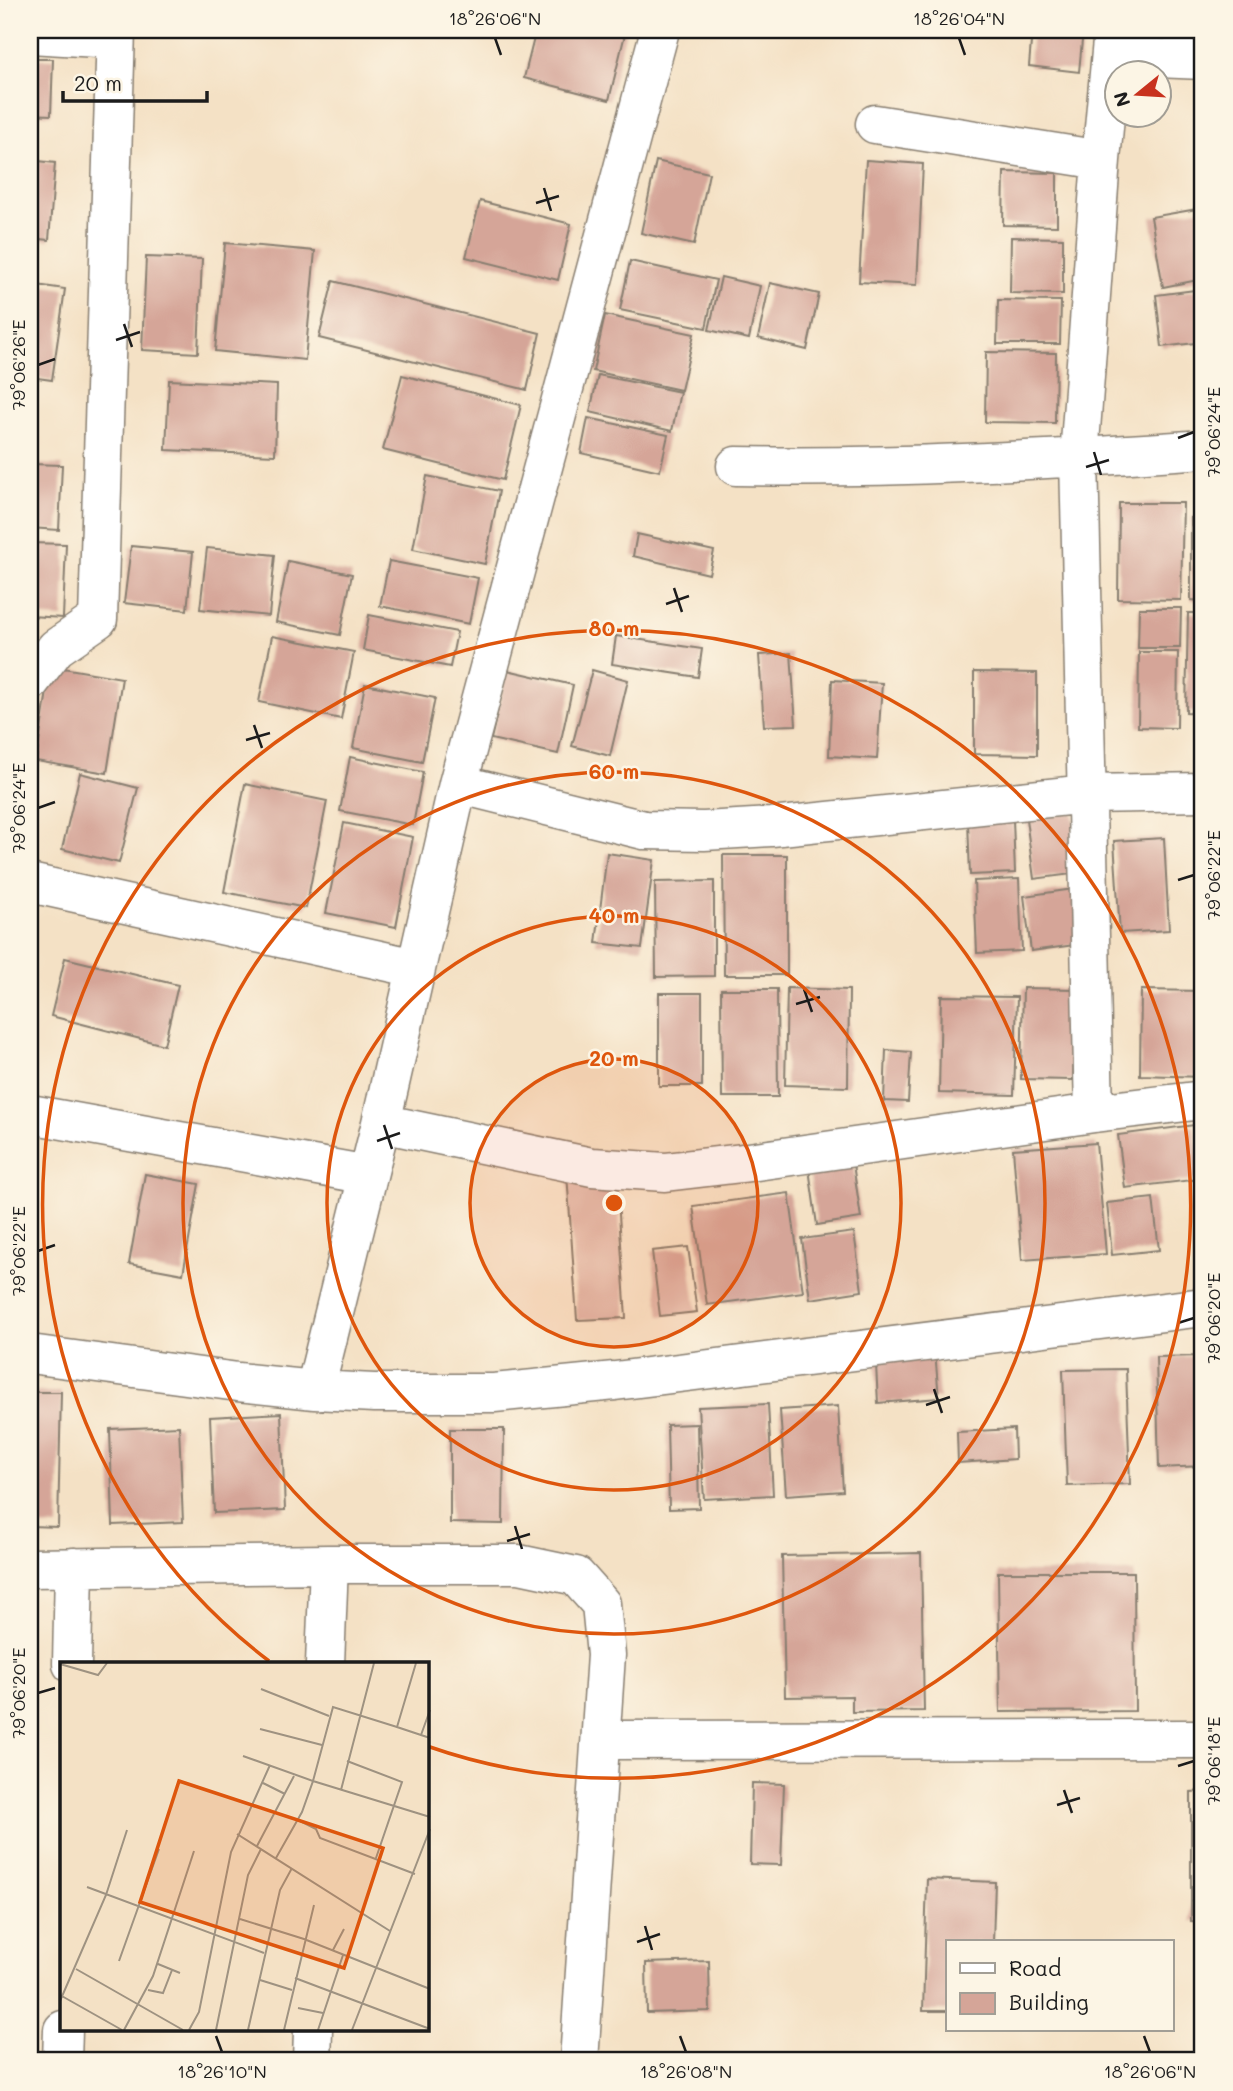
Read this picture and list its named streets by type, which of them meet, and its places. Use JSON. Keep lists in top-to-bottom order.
{
  "legend": ["Road", "Building"],
  "scale_bar": "20 m",
  "north": "left",
  "coordinates": [
    "18°26'06\"N",
    "18°26'04\"N",
    "79°06'26\"E",
    "79°06'24\"E",
    "79°06'22\"E",
    "79°06'20\"E",
    "79°06'18\"E",
    "18°26'10\"N",
    "18°26'08\"N"
  ],
  "rings": [
    "80 m",
    "60 m",
    "40 m",
    "20 m"
  ]
}
